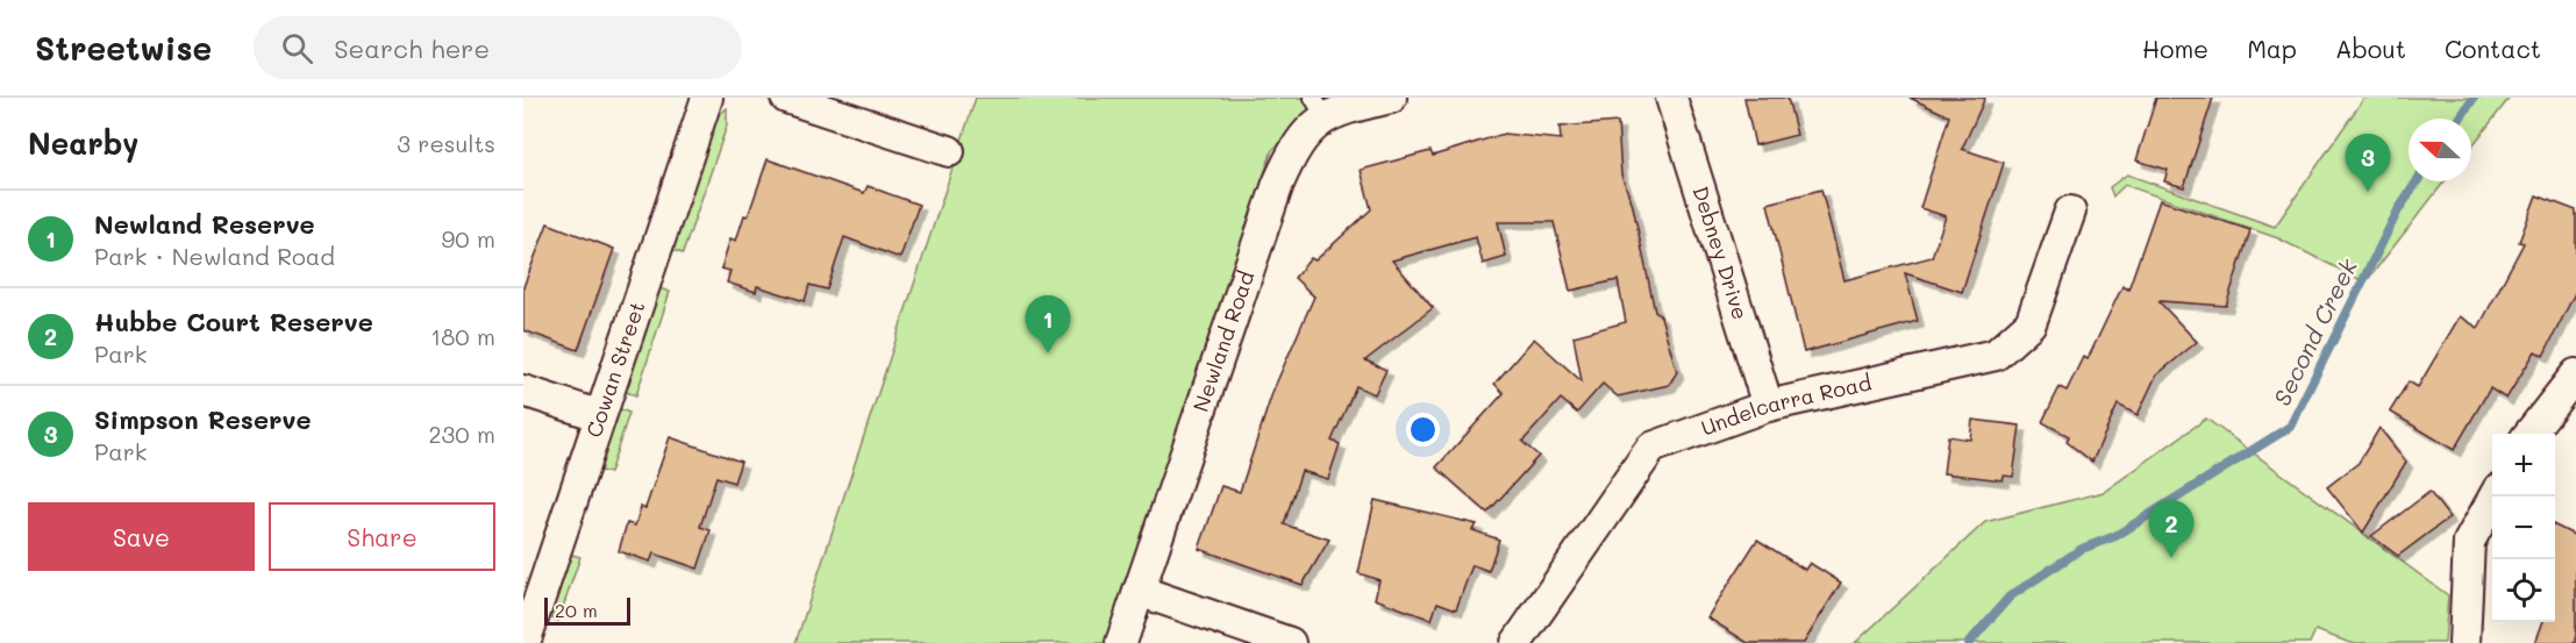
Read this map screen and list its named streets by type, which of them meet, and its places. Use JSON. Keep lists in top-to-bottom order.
{
  "streets": {
    "street": [
      "Debney Drive",
      "Newland Road",
      "Cowan Street",
      "Undelcarra Road"
    ]
  },
  "crossings": [
    ["Debney Drive", "Undelcarra Road"]
  ],
  "water": ["Second Creek"],
  "scale_bar": "20 m",
  "north": "left",
  "page": {
    "header": "Streetwise",
    "search": "Search here",
    "nav": [
      "Home",
      "Map",
      "About",
      "Contact"
    ],
    "heading": ["Nearby", "3 results"],
    "pins": ["3", "1", "2"],
    "list": [
      {
        "mark": "1",
        "name": "Newland Reserve",
        "note": "Park · Newland Road",
        "value": "90 m"
      },
      {
        "mark": "2",
        "name": "Hubbe Court Reserve",
        "note": "Park",
        "value": "180 m"
      },
      {
        "mark": "3",
        "name": "Simpson Reserve",
        "note": "Park",
        "value": "230 m"
      }
    ],
    "map_buttons": ["+", "−"],
    "buttons": ["Save", "Share"],
    "scale": "20 m"
  }
}
